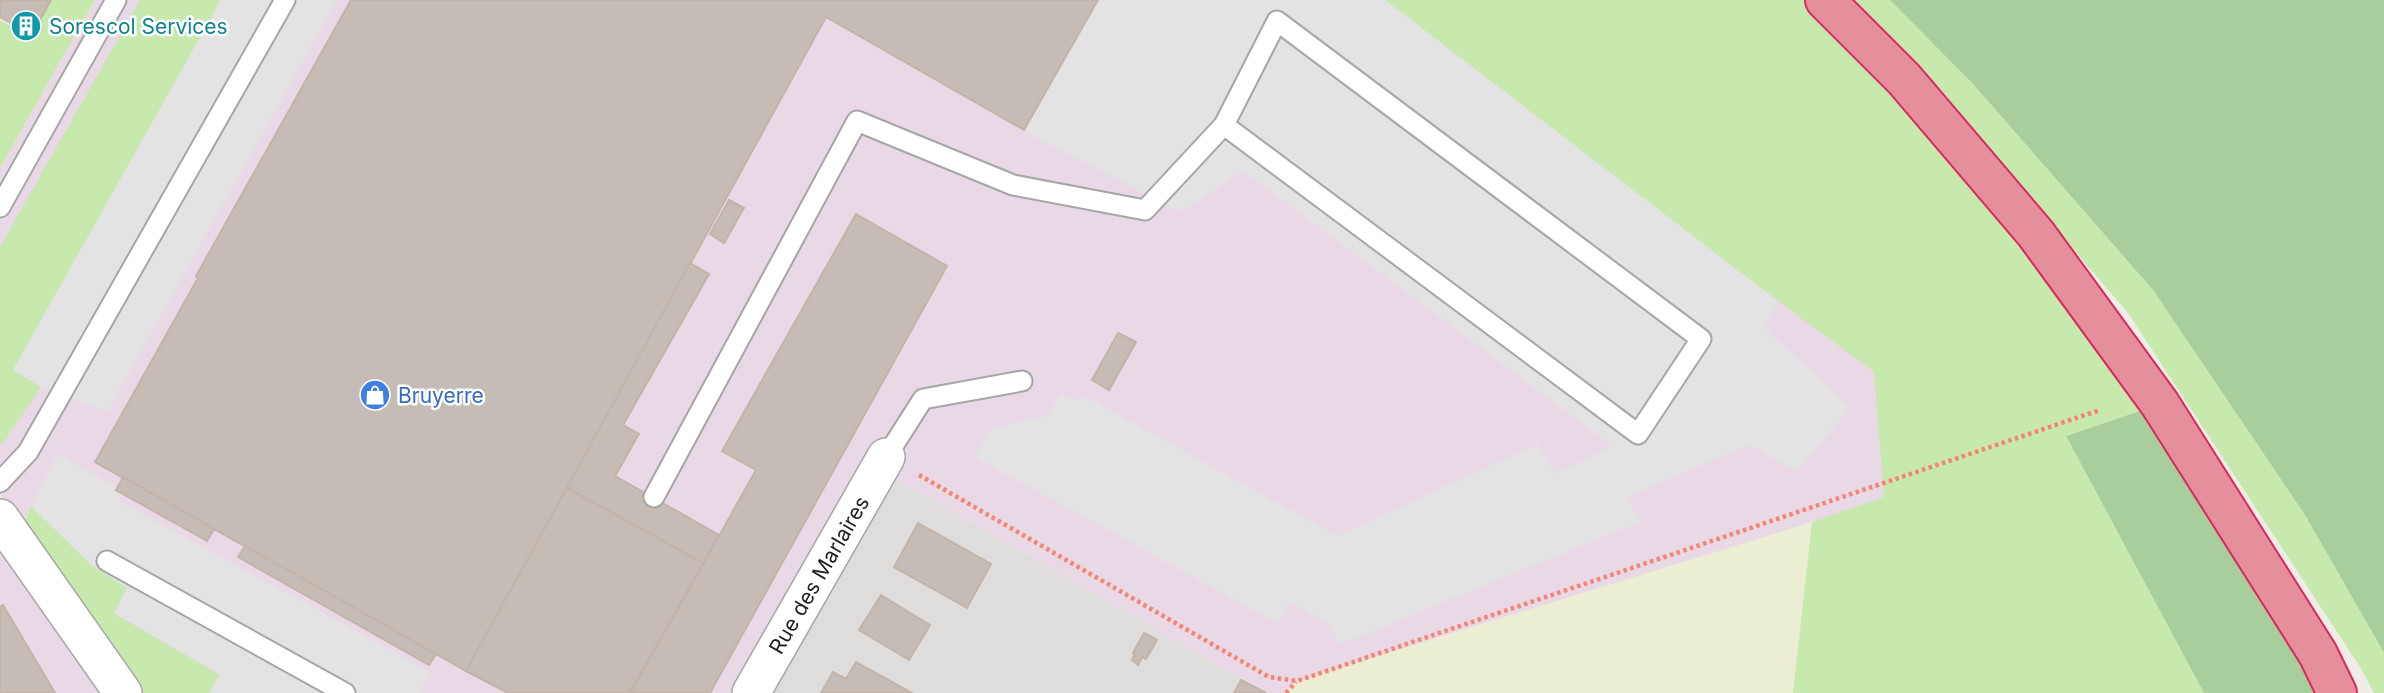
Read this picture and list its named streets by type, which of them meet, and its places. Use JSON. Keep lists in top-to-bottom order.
{
  "streets": {
    "street": ["Rue des Marlaires"]
  },
  "places": {
    "building": ["Sorescol Services"],
    "shop": ["Bruyerre"]
  }
}
